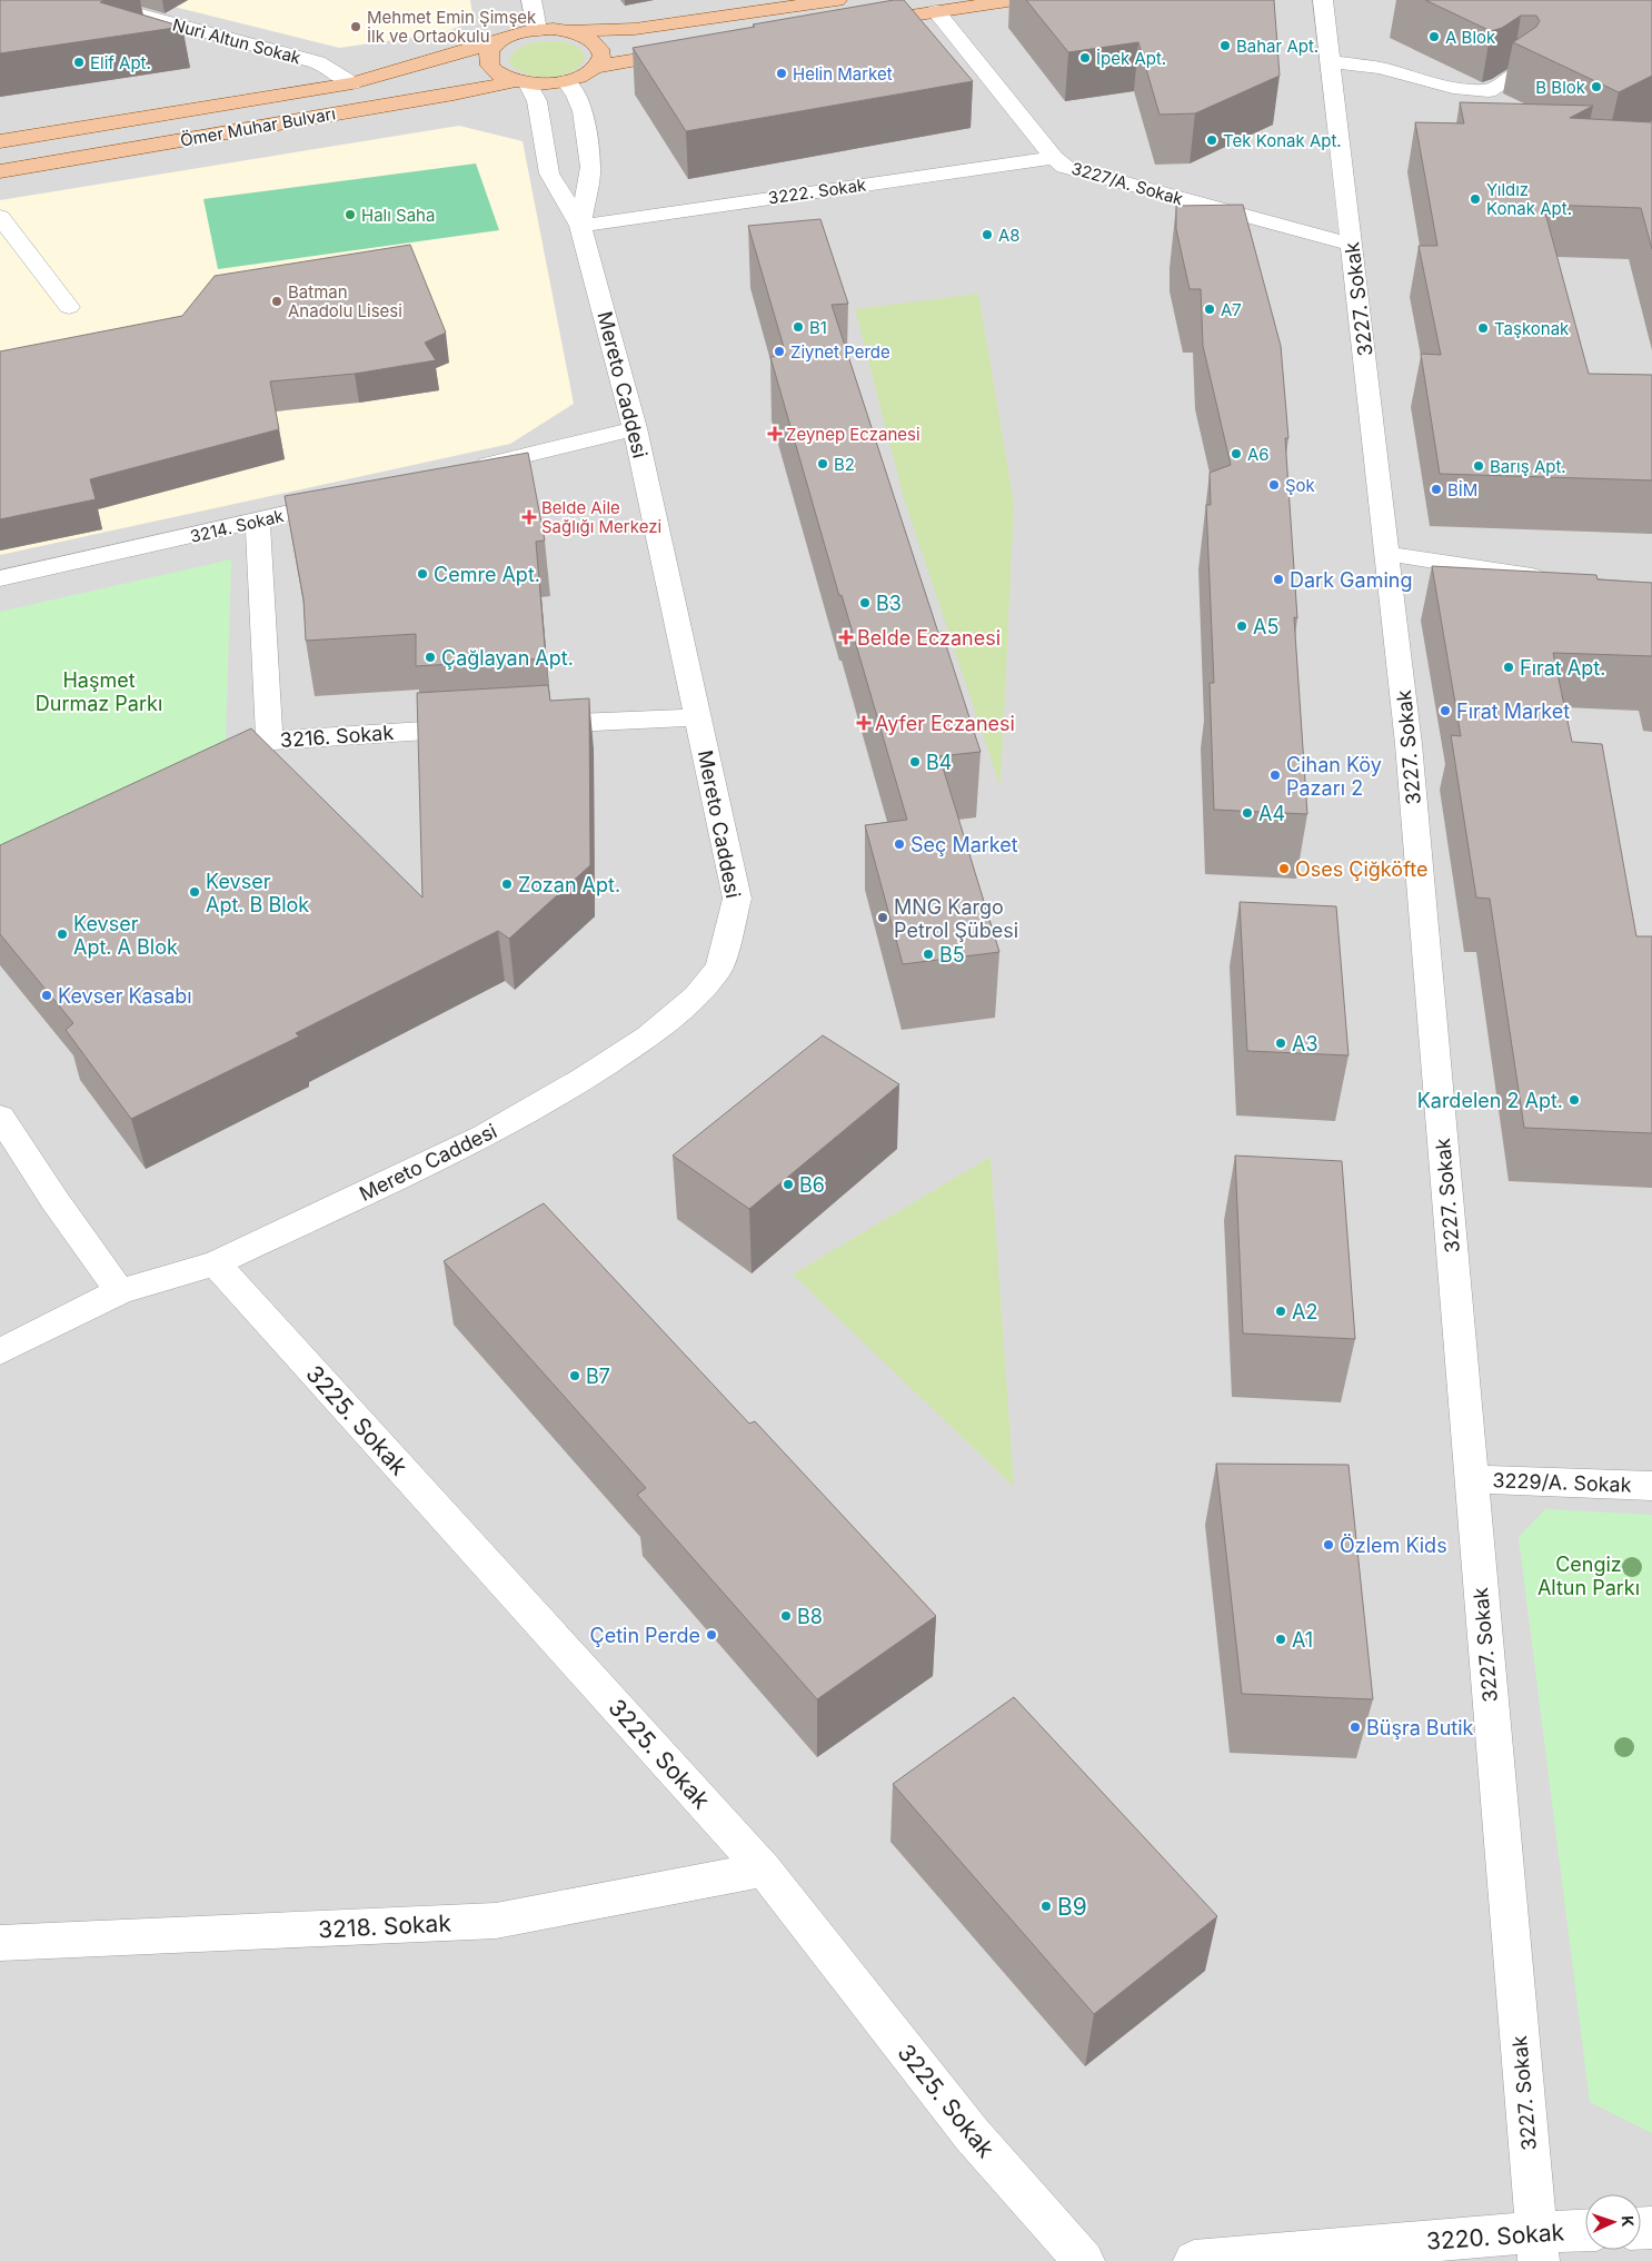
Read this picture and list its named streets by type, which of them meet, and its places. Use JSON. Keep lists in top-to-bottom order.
{
  "streets": {
    "main road": ["Ömer Muhar Bulvarı"],
    "street": [
      "Nuri Altun Sokak",
      "3227/A. Sokak",
      "3222. Sokak",
      "3227. Sokak",
      "Mereto Caddesi",
      "3214. Sokak",
      "3216. Sokak",
      "3225. Sokak",
      "3229/A. Sokak",
      "3218. Sokak",
      "3220. Sokak"
    ]
  },
  "crossings": [
    ["Nuri Altun Sokak", "Ömer Muhar Bulvarı"],
    ["Ömer Muhar Bulvarı", "Mereto Caddesi"],
    ["3227/A. Sokak", "3222. Sokak"],
    ["3227/A. Sokak", "3227. Sokak"],
    ["3222. Sokak", "Mereto Caddesi"],
    ["3227. Sokak", "3229/A. Sokak"],
    ["3227. Sokak", "3220. Sokak"],
    ["Mereto Caddesi", "3225. Sokak"],
    ["3225. Sokak", "3218. Sokak"]
  ],
  "parks": ["Haşmet Durmaz Parkı", "Cengiz Altun Parkı"],
  "places": {
    "other": [
      "Mehmet Emin Şimşek İlk ve Ortaokulu",
      "A Blok",
      "Bahar Apt.",
      "İpek Apt.",
      "Elif Apt.",
      "Helin Market",
      "B Blok",
      "Tek Konak Apt.",
      "Yıldız Konak Apt.",
      "Halı Saha",
      "A8",
      "Batman Anadolu Lisesi",
      "A7",
      "B1",
      "Taşkonak",
      "Ziynet Perde",
      "A6",
      "B2",
      "Barış Apt.",
      "Şok",
      "BİM",
      "Cemre Apt.",
      "Dark Gaming",
      "B3",
      "A5",
      "Çağlayan Apt.",
      "Fırat Apt.",
      "Fırat Market",
      "B4",
      "Cihan Köy Pazarı 2",
      "A4",
      "Seç Market",
      "Oses Çiğköfte",
      "Zozan Apt.",
      "Kevser Apt. B Blok",
      "MNG Kargo Petrol Şübesi",
      "Kevser Apt. A Blok",
      "B5",
      "Kevser Kasabı",
      "A3",
      "Kardelen 2 Apt.",
      "B6",
      "A2",
      "B7",
      "Özlem Kids",
      "B8",
      "Çetin Perde",
      "A1",
      "Büşra Butik",
      "B9"
    ],
    "health": [
      "Zeynep Eczanesi",
      "Belde Aile Sağlığı Merkezi",
      "Belde Eczanesi",
      "Ayfer Eczanesi"
    ]
  },
  "north": "right"
}
